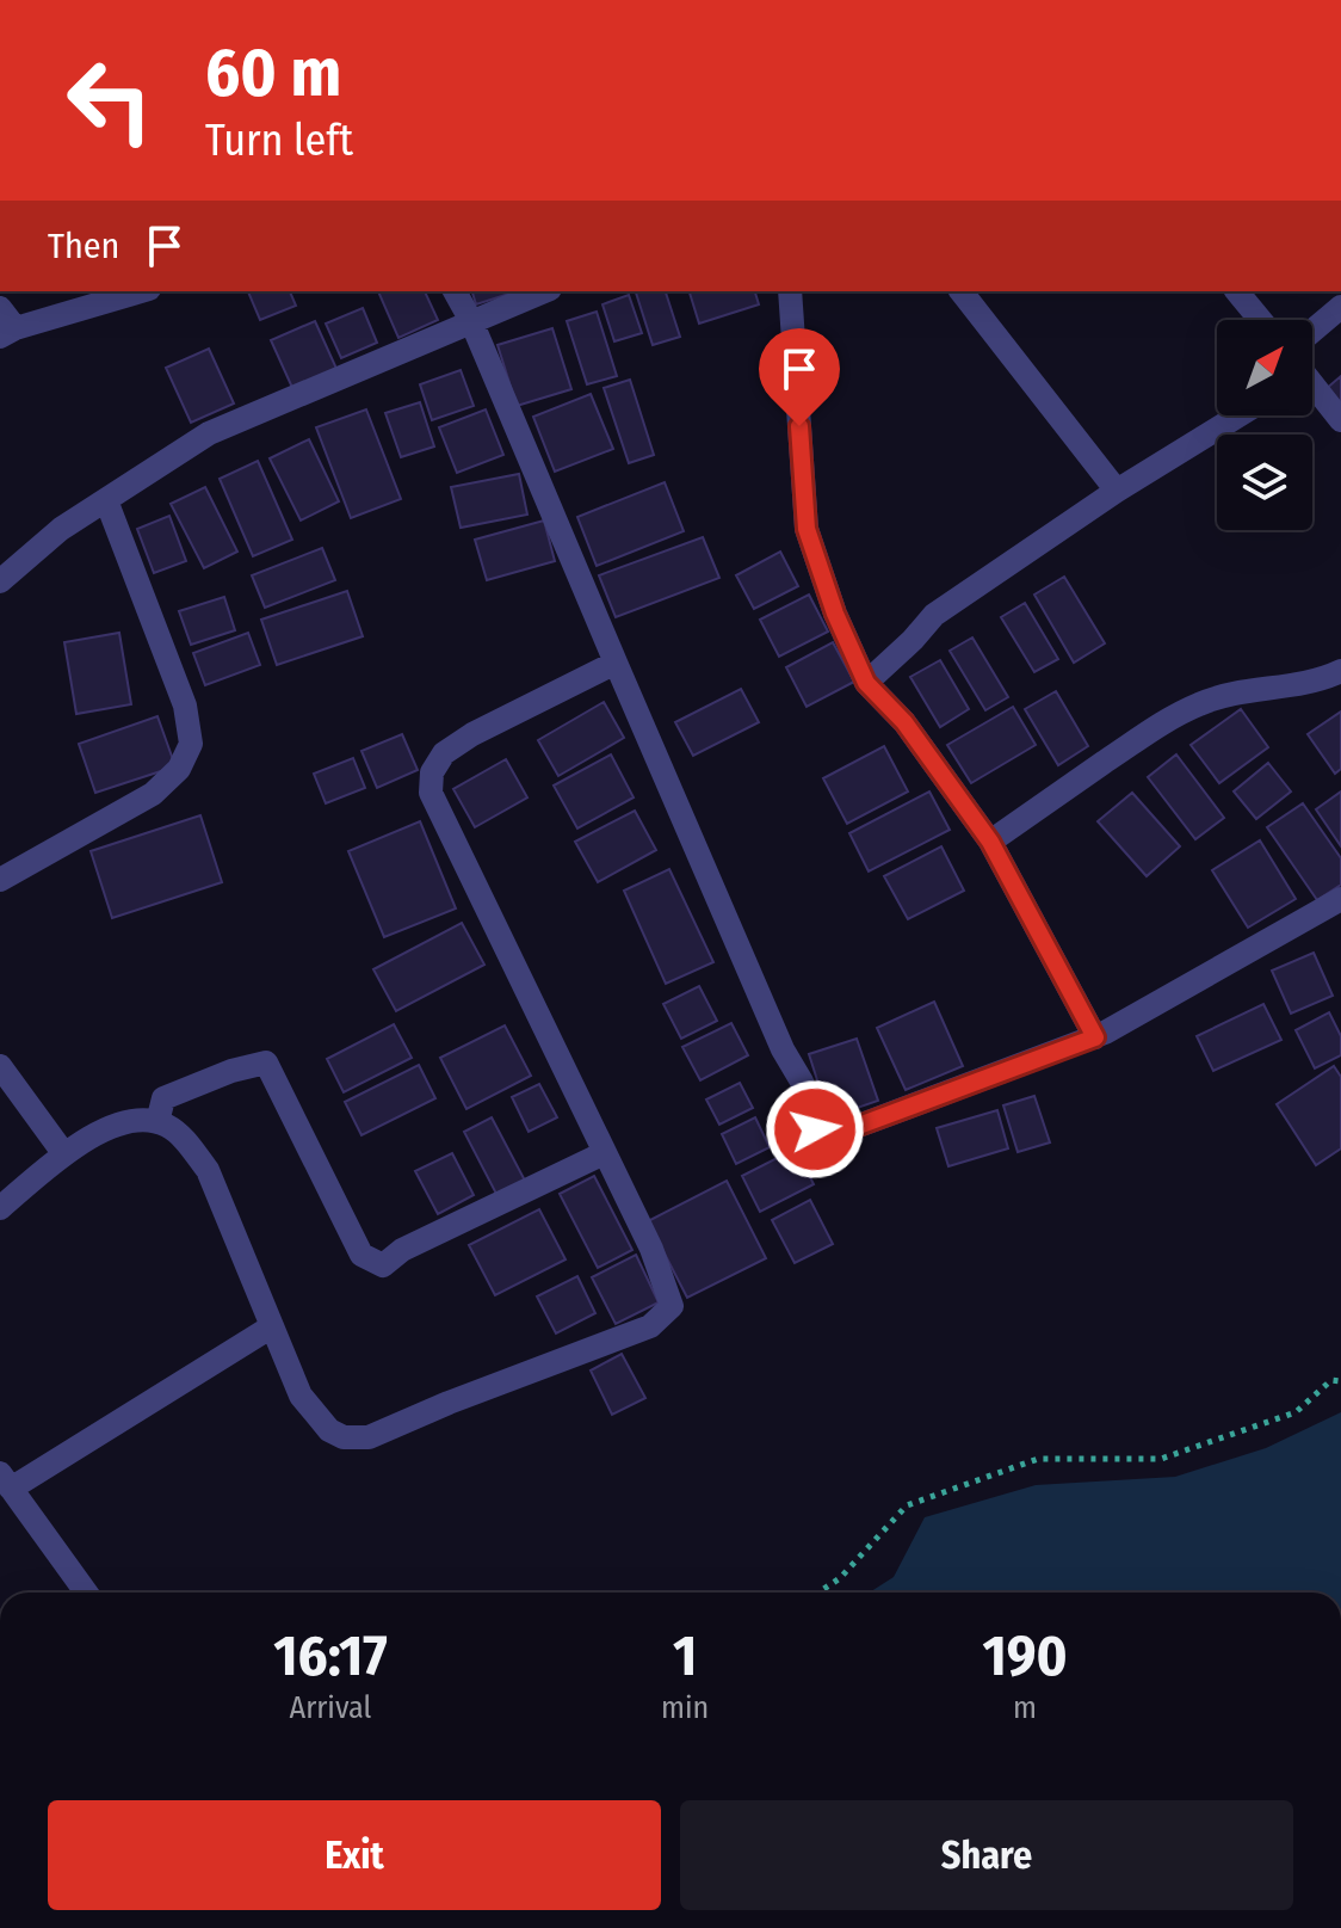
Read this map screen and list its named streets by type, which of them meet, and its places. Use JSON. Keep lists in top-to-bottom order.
{
  "north": "top right",
  "page": {
    "turn": ["60 m", "Turn left"],
    "then": "Then",
    "eta": [
      "16:17",
      "Arrival",
      "1",
      "min",
      "190",
      "m"
    ],
    "buttons": ["Exit", "Share"]
  }
}
